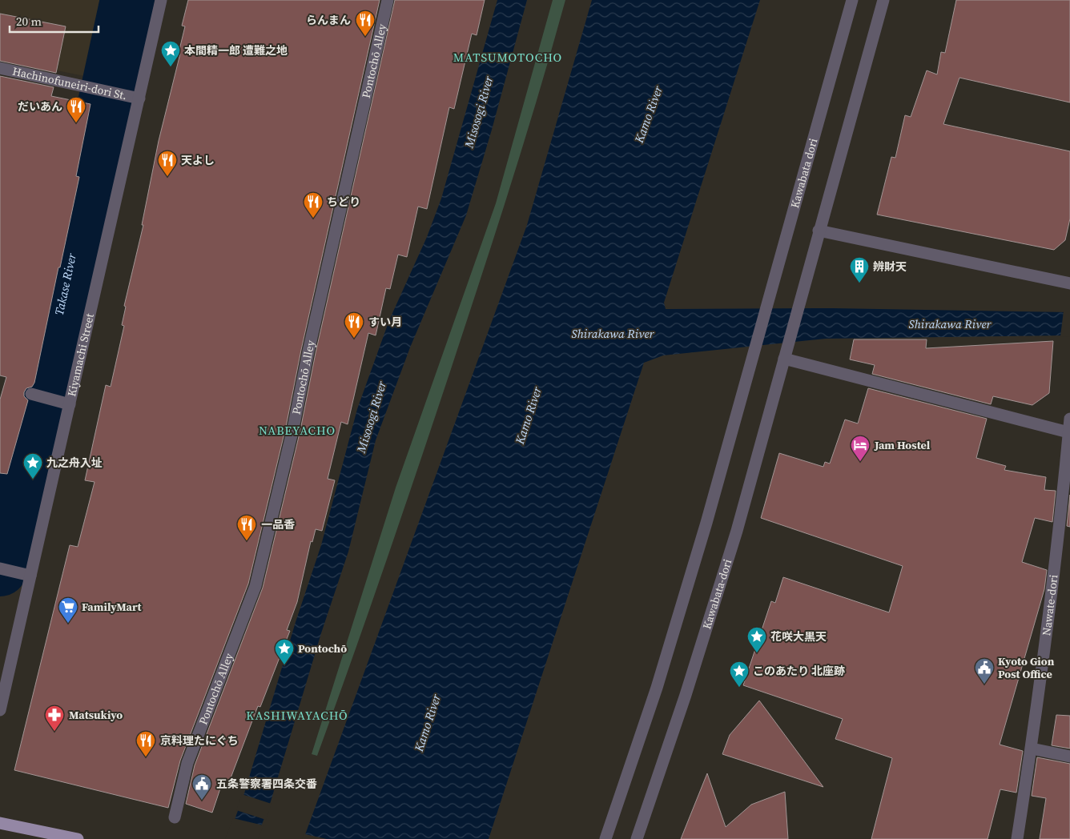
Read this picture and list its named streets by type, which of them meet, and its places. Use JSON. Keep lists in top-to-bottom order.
{
  "streets": {
    "street": [
      "Pontochō Alley",
      "Hachinofuneiri-dori St.",
      "Kawabata dori",
      "Kiyamachi Street",
      "Kawabata-dori",
      "Nawate-dori"
    ]
  },
  "crossings": [
    ["Hachinofuneiri-dori St.", "Kiyamachi Street"]
  ],
  "districts": ["MATSUMOTOCHO", "NABEYACHO", "KASHIWAYACHŌ"],
  "water": [
    "Misosogi River",
    "Kamo River",
    "Takase River",
    "Shirakawa River"
  ],
  "places": {
    "restaurant": [
      "らんまん",
      "だいあん",
      "天よし",
      "ちどり",
      "すい月",
      "一品香",
      "京料理たにぐち"
    ],
    "place": [
      "本間精一郎 遭難之地",
      "九之舟入址",
      "花咲大黒天",
      "Pontochō",
      "このあたり 北座跡"
    ],
    "building": ["辨財天"],
    "hotel": ["Jam Hostel"],
    "supermarket": ["FamilyMart"],
    "public building": ["Kyoto Gion Post Office", "五条警察署四条交番"],
    "pharmacy": ["Matsukiyo"]
  },
  "scale_bar": "20 m"
}
